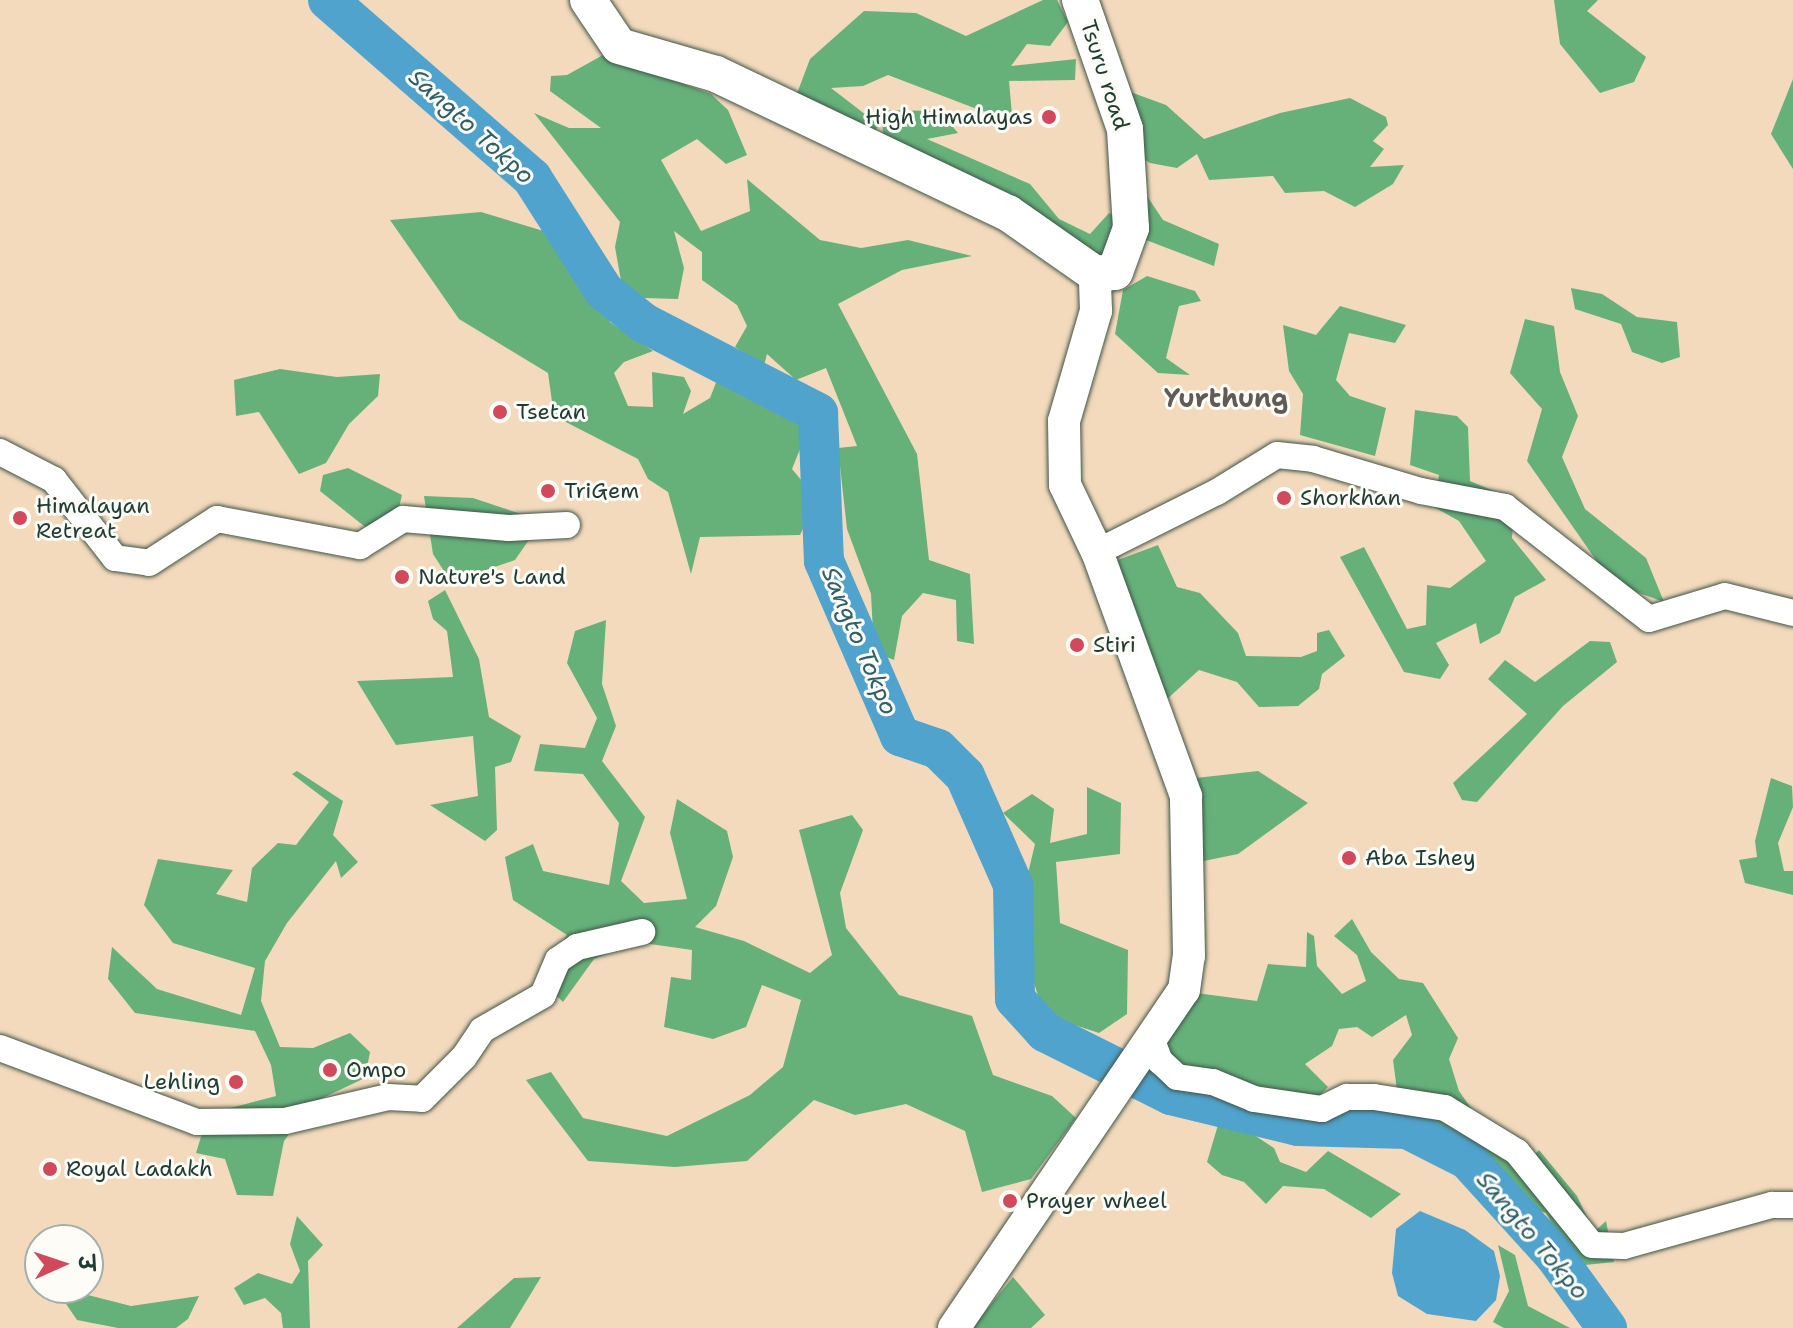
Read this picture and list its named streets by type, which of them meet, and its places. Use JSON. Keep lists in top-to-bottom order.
{
  "streets": {
    "main road": ["Tsuru road"]
  },
  "districts": ["Yurthung"],
  "water": ["Sangto Tokpo"],
  "places": [
    "High Himalayas",
    "Tsetan",
    "TriGem",
    "Shorkhan",
    "Himalayan Retreat",
    "Nature's Land",
    "Stiri",
    "Aba Ishey",
    "Ompo",
    "Lehling",
    "Royal Ladakh",
    "Prayer wheel"
  ],
  "north": "right"
}
